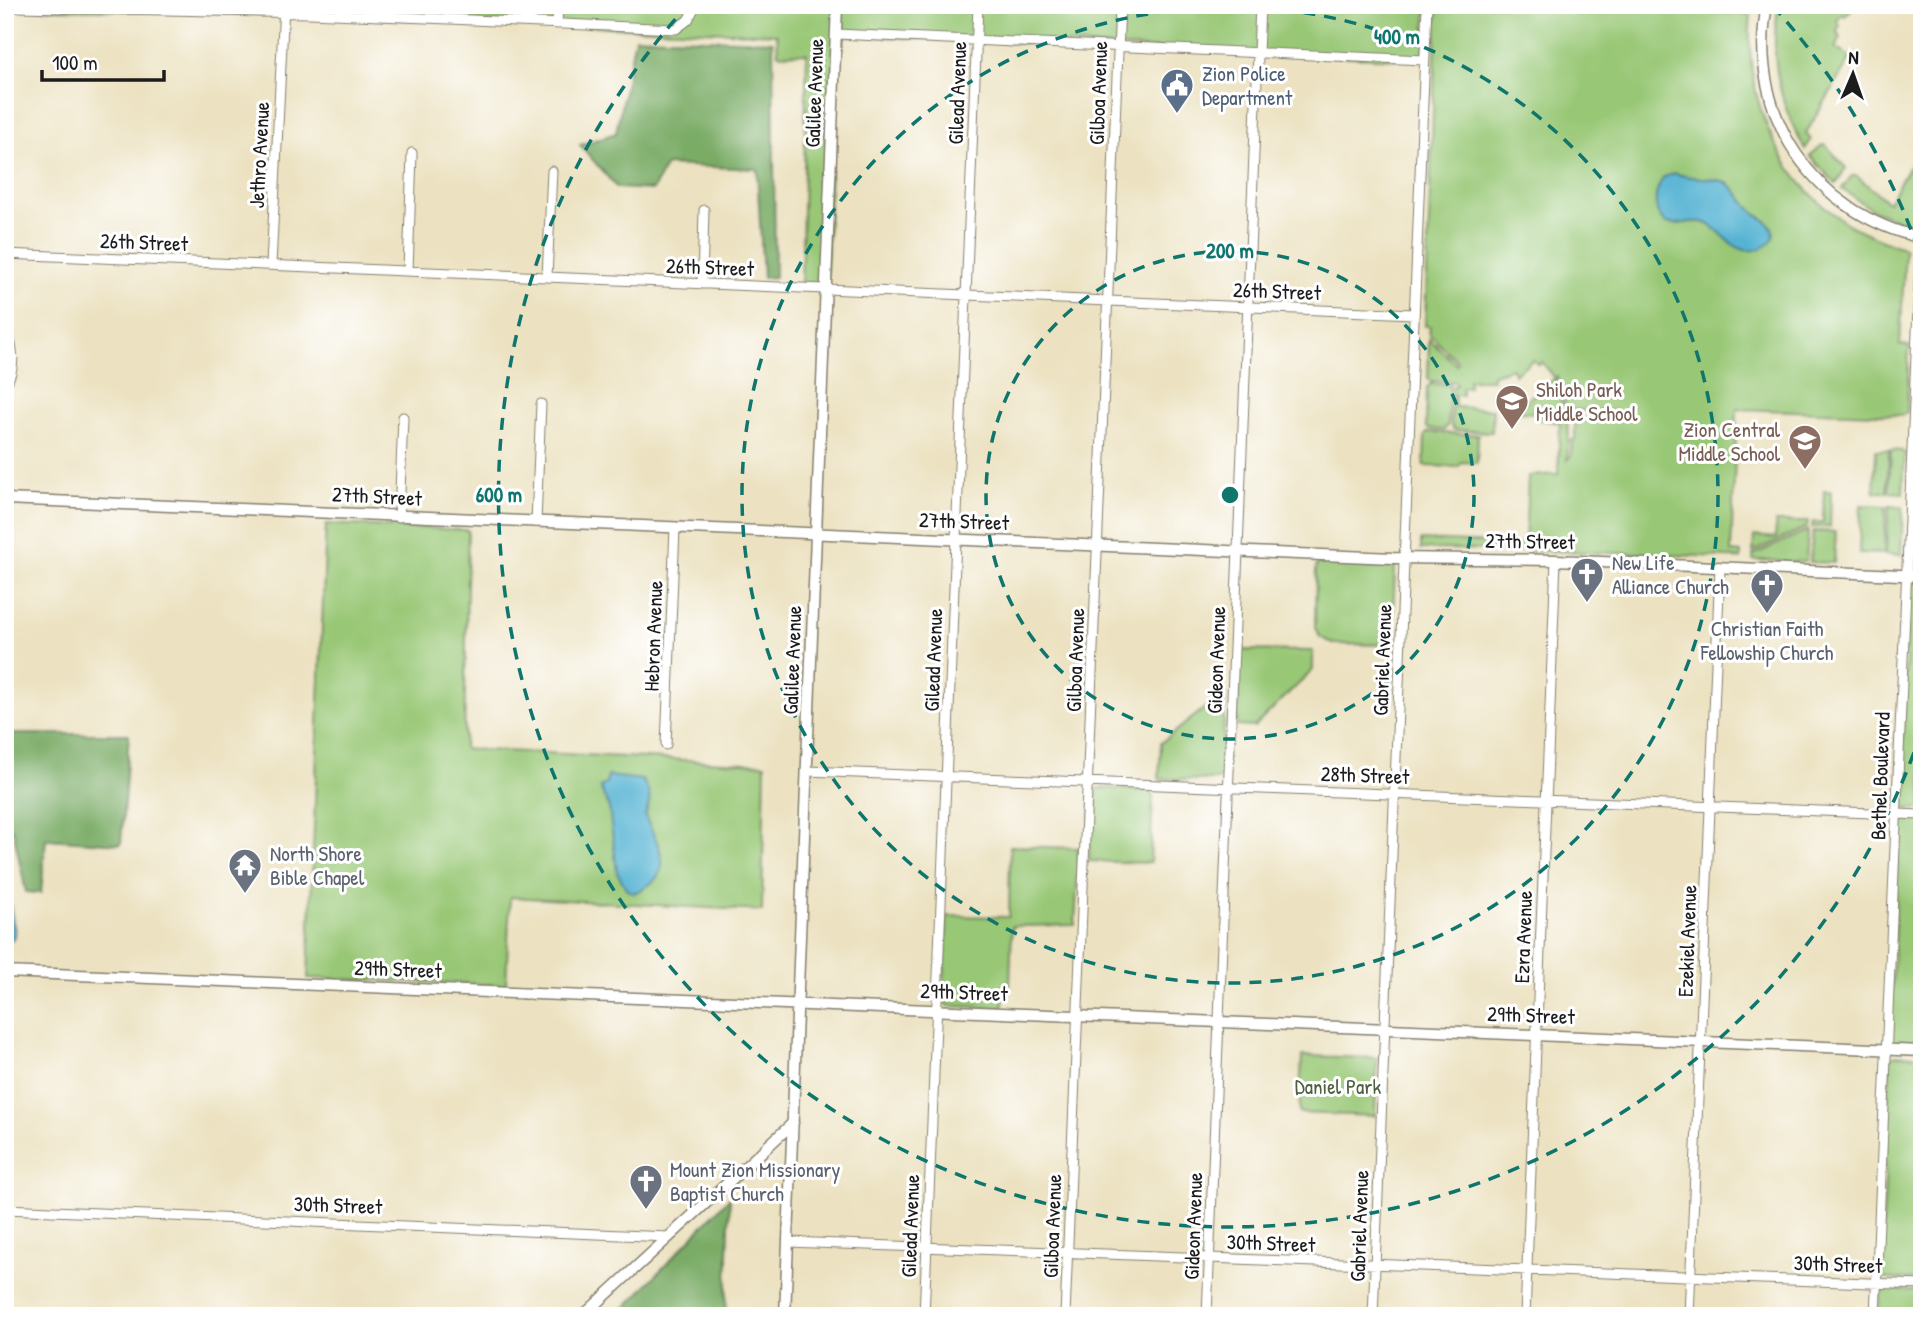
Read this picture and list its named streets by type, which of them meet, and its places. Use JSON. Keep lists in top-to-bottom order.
{
  "streets": {
    "street": [
      "Galilee Avenue",
      "Gilead Avenue",
      "Gilboa Avenue",
      "Jethro Avenue",
      "26th Street",
      "27th Street",
      "Hebron Avenue",
      "Gideon Avenue",
      "Gabriel Avenue",
      "28th Street",
      "Bethel Boulevard",
      "Ezra Avenue",
      "Ezekiel Avenue",
      "29th Street",
      "30th Street"
    ]
  },
  "crossings": [
    ["Galilee Avenue", "26th Street"],
    ["Galilee Avenue", "27th Street"],
    ["Galilee Avenue", "28th Street"],
    ["Galilee Avenue", "29th Street"],
    ["Galilee Avenue", "30th Street"],
    ["Gilead Avenue", "26th Street"],
    ["Gilead Avenue", "27th Street"],
    ["Gilead Avenue", "28th Street"],
    ["Gilead Avenue", "29th Street"],
    ["Gilead Avenue", "30th Street"],
    ["Gilboa Avenue", "26th Street"],
    ["Gilboa Avenue", "27th Street"],
    ["Gilboa Avenue", "28th Street"],
    ["Gilboa Avenue", "29th Street"],
    ["Gilboa Avenue", "30th Street"],
    ["Jethro Avenue", "26th Street"],
    ["26th Street", "Gideon Avenue"],
    ["26th Street", "Gabriel Avenue"],
    ["27th Street", "Hebron Avenue"],
    ["27th Street", "Gideon Avenue"],
    ["27th Street", "Gabriel Avenue"],
    ["27th Street", "Bethel Boulevard"],
    ["27th Street", "Ezra Avenue"],
    ["27th Street", "Ezekiel Avenue"],
    ["Gideon Avenue", "28th Street"],
    ["Gideon Avenue", "29th Street"],
    ["Gideon Avenue", "30th Street"],
    ["Gabriel Avenue", "28th Street"],
    ["Gabriel Avenue", "29th Street"],
    ["Gabriel Avenue", "30th Street"],
    ["28th Street", "Bethel Boulevard"],
    ["28th Street", "Ezra Avenue"],
    ["28th Street", "Ezekiel Avenue"],
    ["Bethel Boulevard", "29th Street"],
    ["Bethel Boulevard", "30th Street"],
    ["Ezra Avenue", "29th Street"],
    ["Ezra Avenue", "30th Street"],
    ["Ezekiel Avenue", "29th Street"],
    ["Ezekiel Avenue", "30th Street"]
  ],
  "parks": ["Daniel Park"],
  "places": {
    "public building": ["Zion Police Department"],
    "school or university": ["Shiloh Park Middle School", "Zion Central Middle School"],
    "church": ["New Life Alliance Church", "Christian Faith Fellowship Church", "Mount Zion Missionary Baptist Church"],
    "temple": ["North Shore Bible Chapel"]
  },
  "scale_bar": "100 m",
  "north": "top",
  "rings": ["400 m", "200 m", "600 m"]
}
